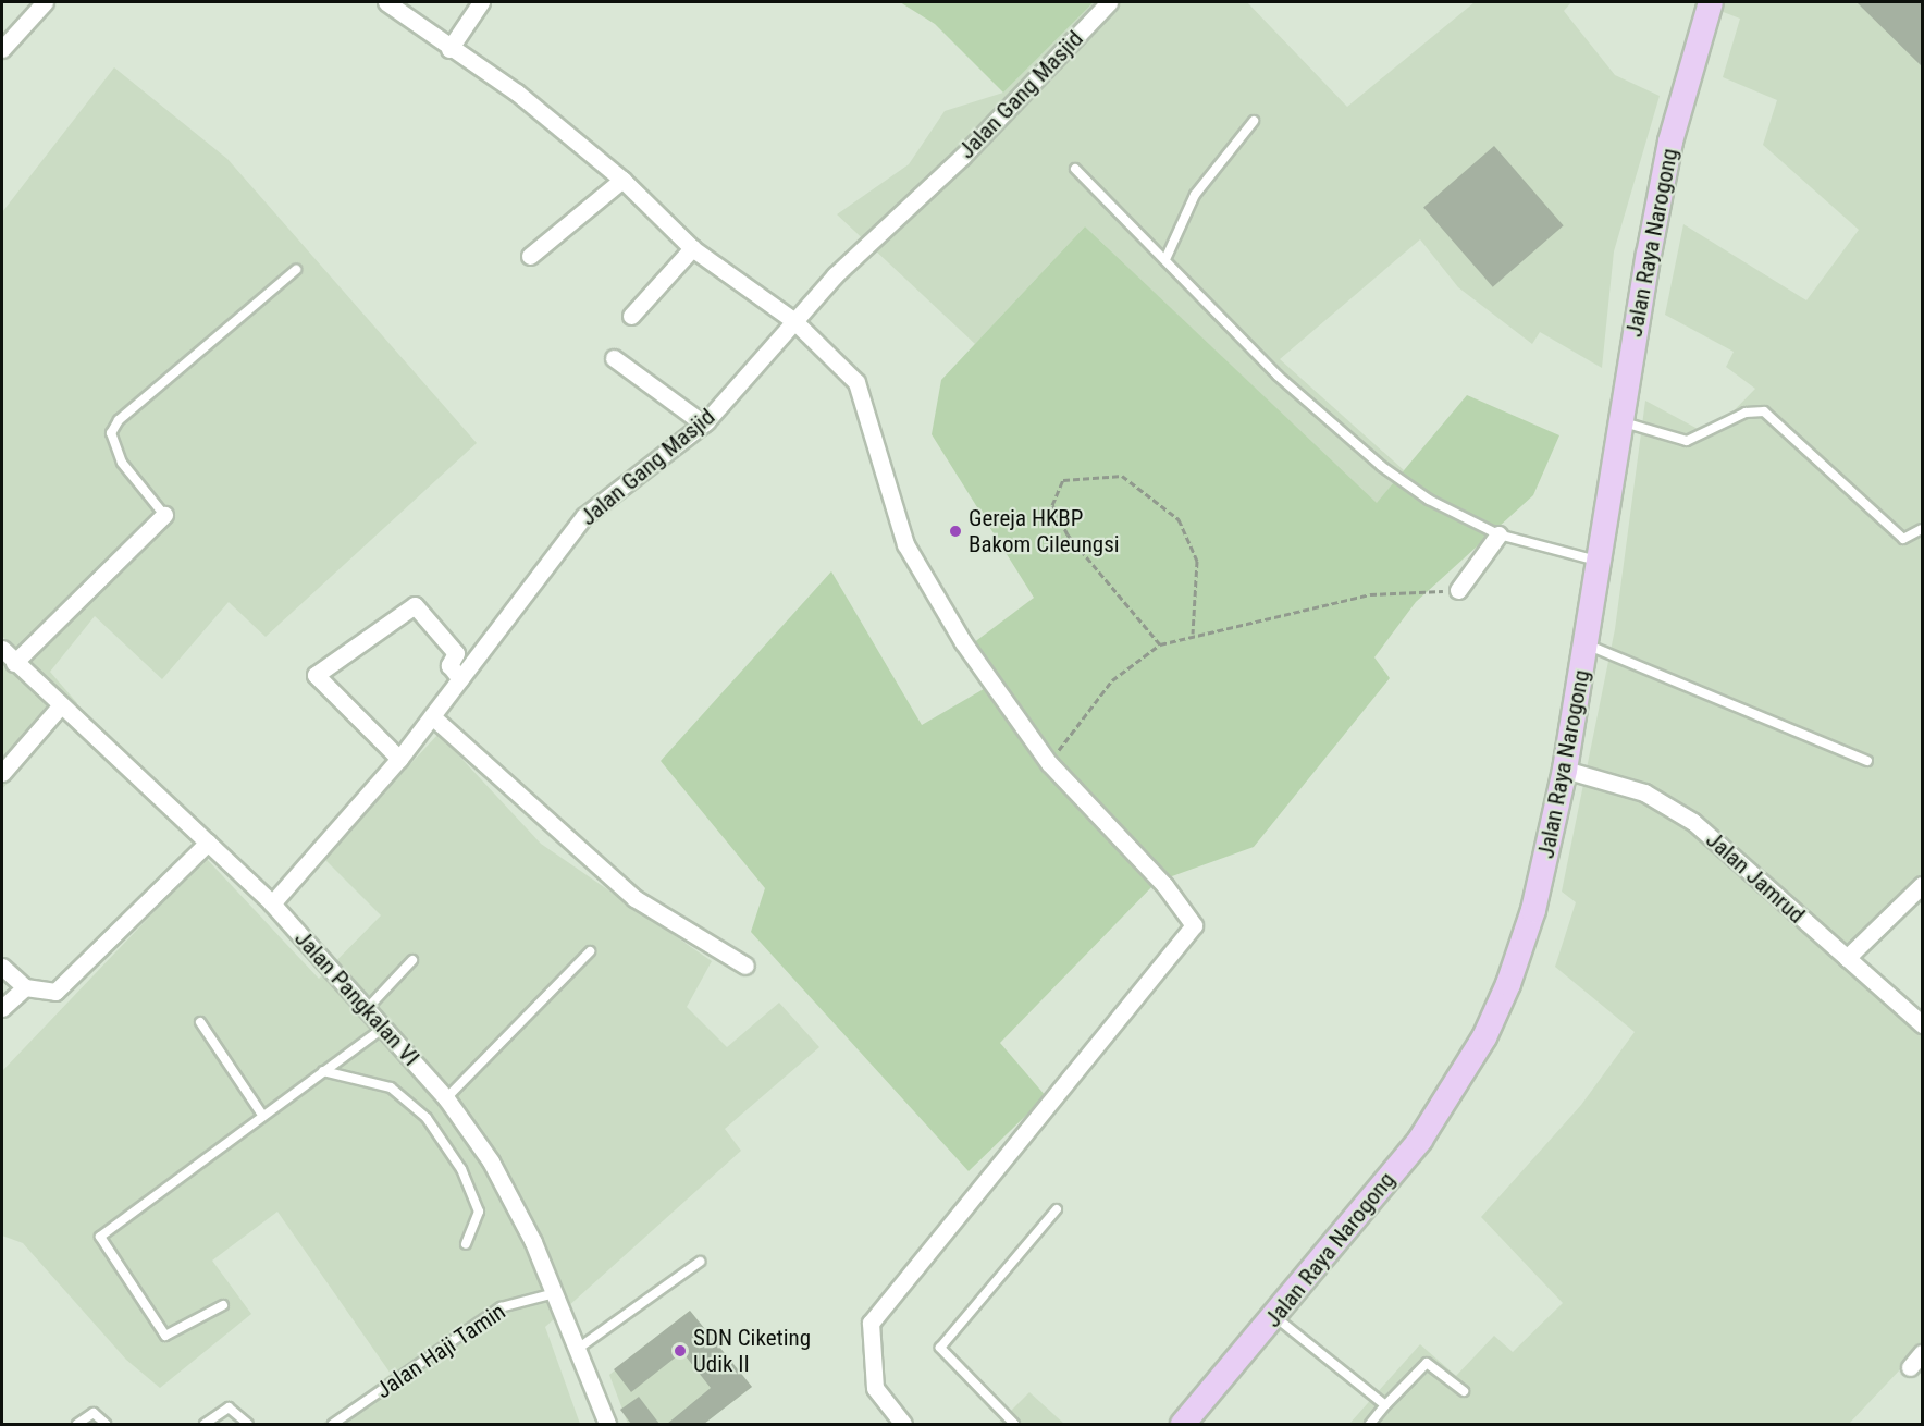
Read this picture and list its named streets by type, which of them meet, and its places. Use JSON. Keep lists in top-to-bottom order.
{
  "streets": {
    "main road": ["Jalan Raya Narogong"],
    "street": ["Jalan Gang Masjid", "Jalan Jamrud", "Jalan Pangkalan VI"],
    "lane": ["Jalan Haji Tamin"]
  },
  "crossings": [
    ["Jalan Gang Masjid", "Jalan Pangkalan VI"],
    ["Jalan Raya Narogong", "Jalan Jamrud"],
    ["Jalan Pangkalan VI", "Jalan Haji Tamin"]
  ],
  "places": ["Gereja HKBP Bakom Cileungsi", "SDN Ciketing Udik II"]
}
